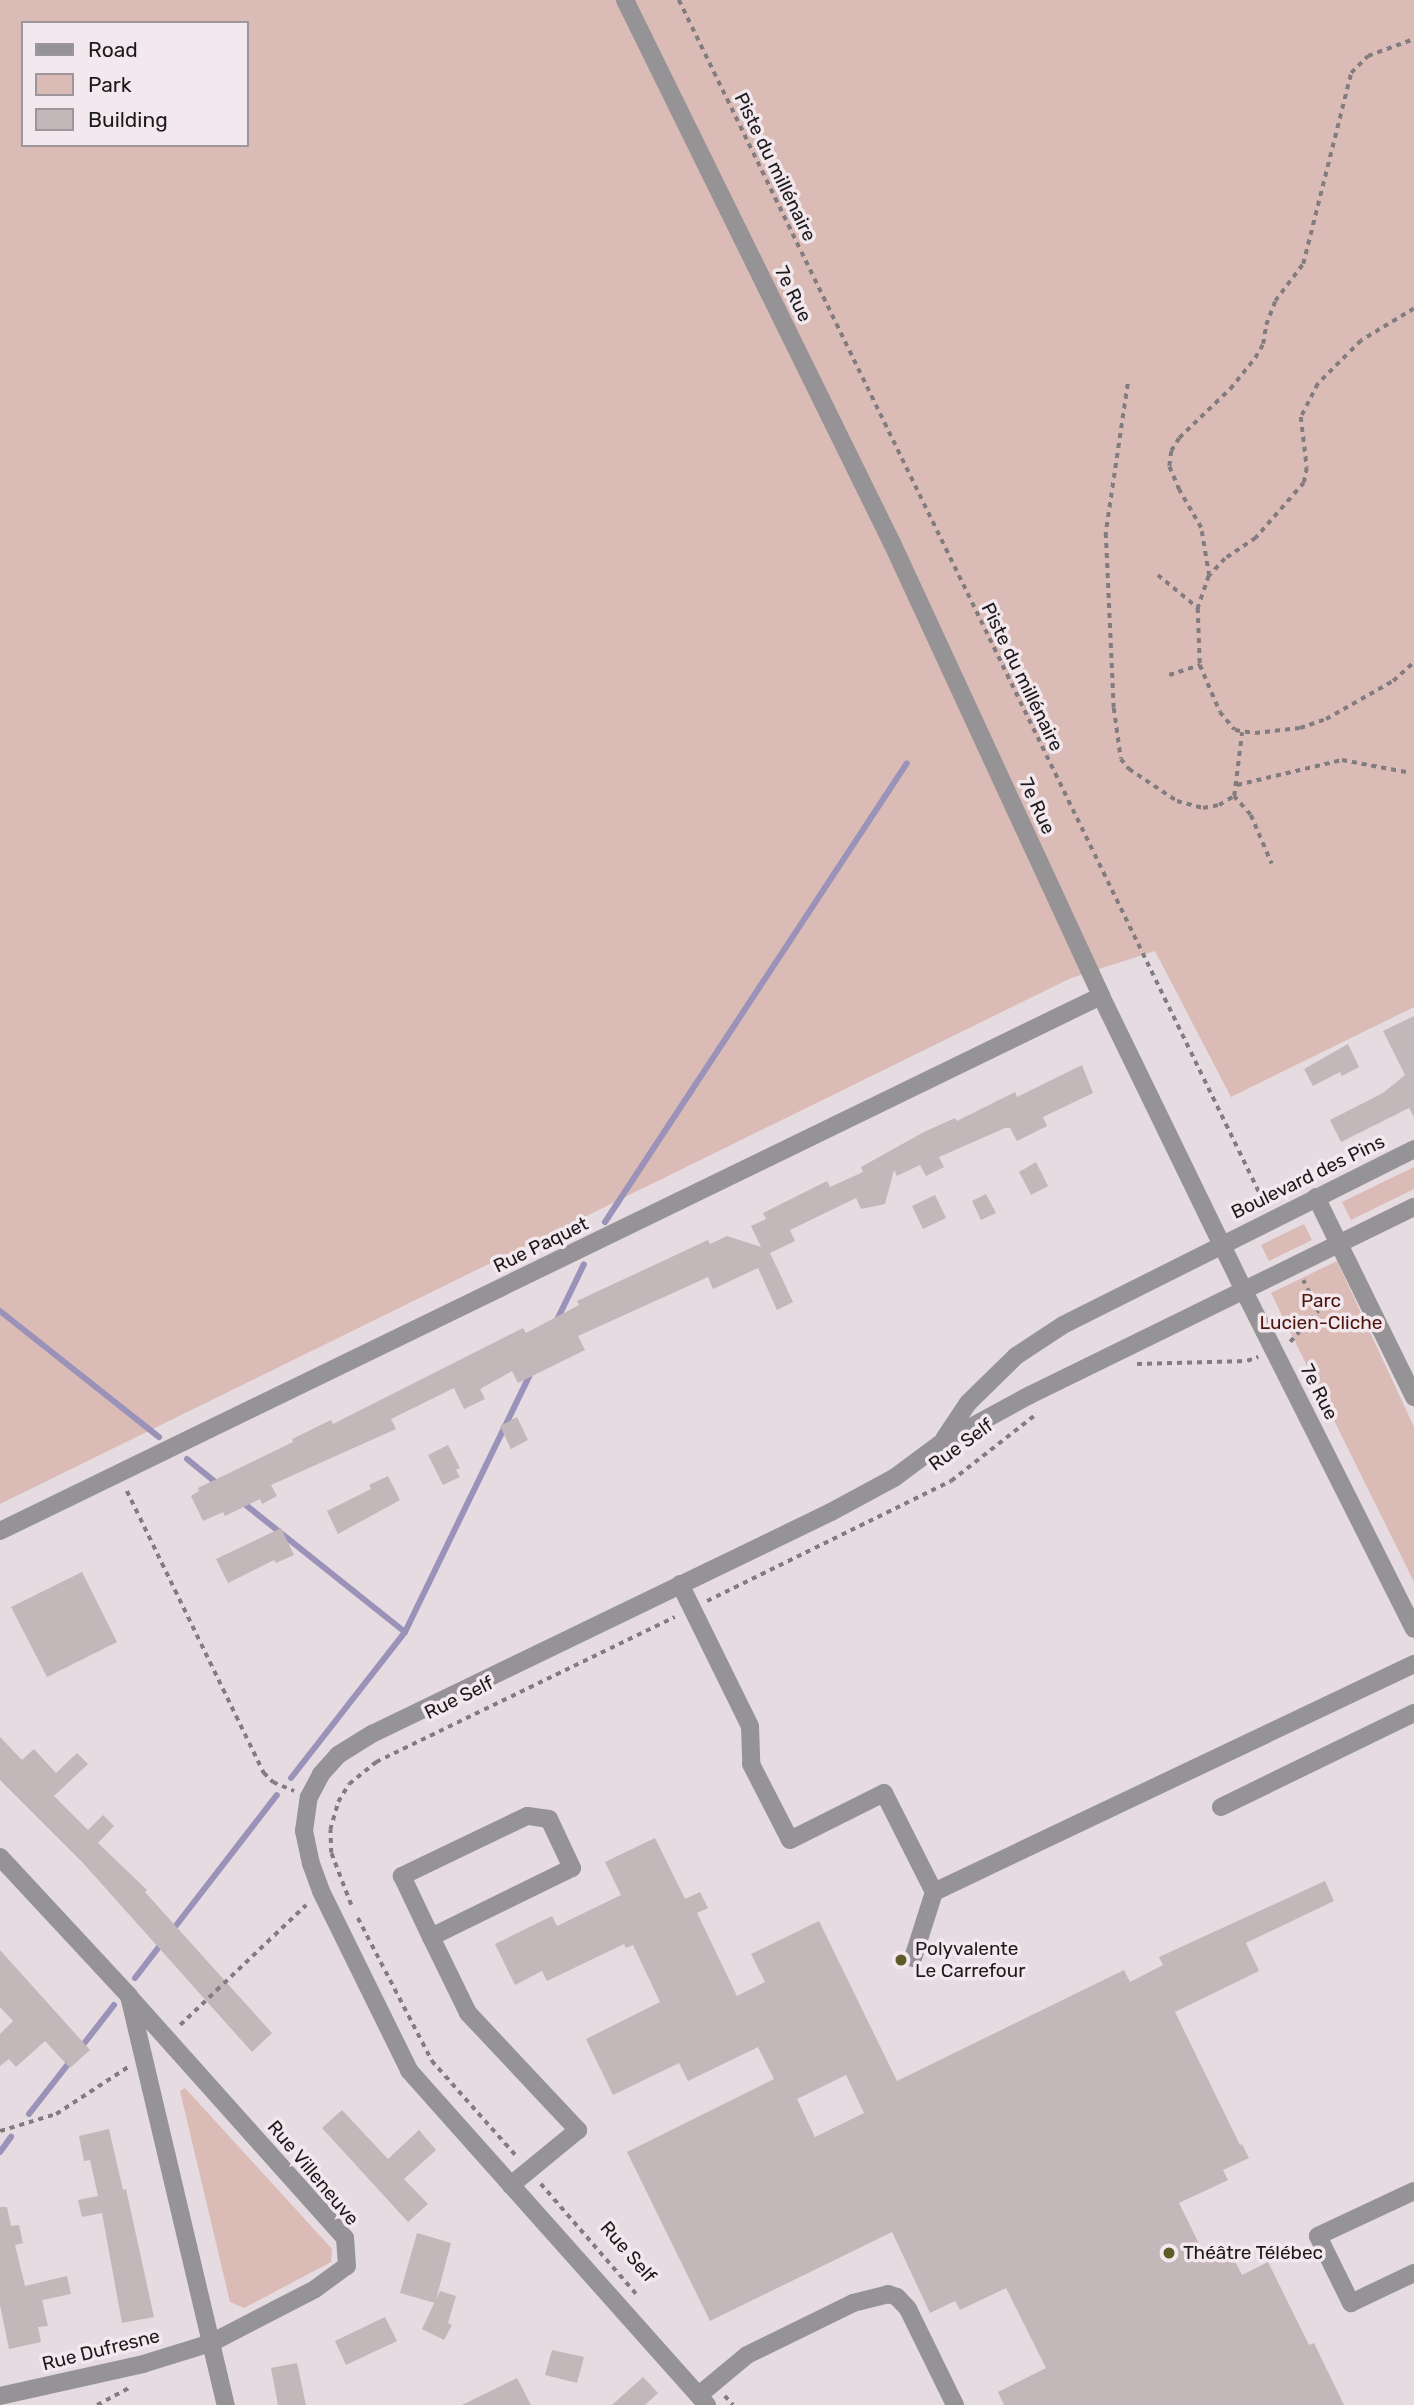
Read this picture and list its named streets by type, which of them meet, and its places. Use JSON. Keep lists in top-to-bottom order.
{
  "streets": {
    "street": [
      "7e Rue",
      "Boulevard des Pins",
      "Rue Paquet",
      "Rue Self",
      "Rue Villeneuve",
      "Rue Dufresne"
    ],
    "path": ["Piste du millénaire"]
  },
  "crossings": [
    ["Piste du millénaire", "Boulevard des Pins"],
    ["7e Rue", "Boulevard des Pins"],
    ["7e Rue", "Rue Paquet"],
    ["7e Rue", "Rue Self"],
    ["Boulevard des Pins", "Rue Self"],
    ["Rue Villeneuve", "Rue Dufresne"]
  ],
  "parks": ["Parc Lucien-Cliche"],
  "places": ["Polyvalente Le Carrefour", "Théâtre Télébec"],
  "legend": ["Road", "Park", "Building"]
}
